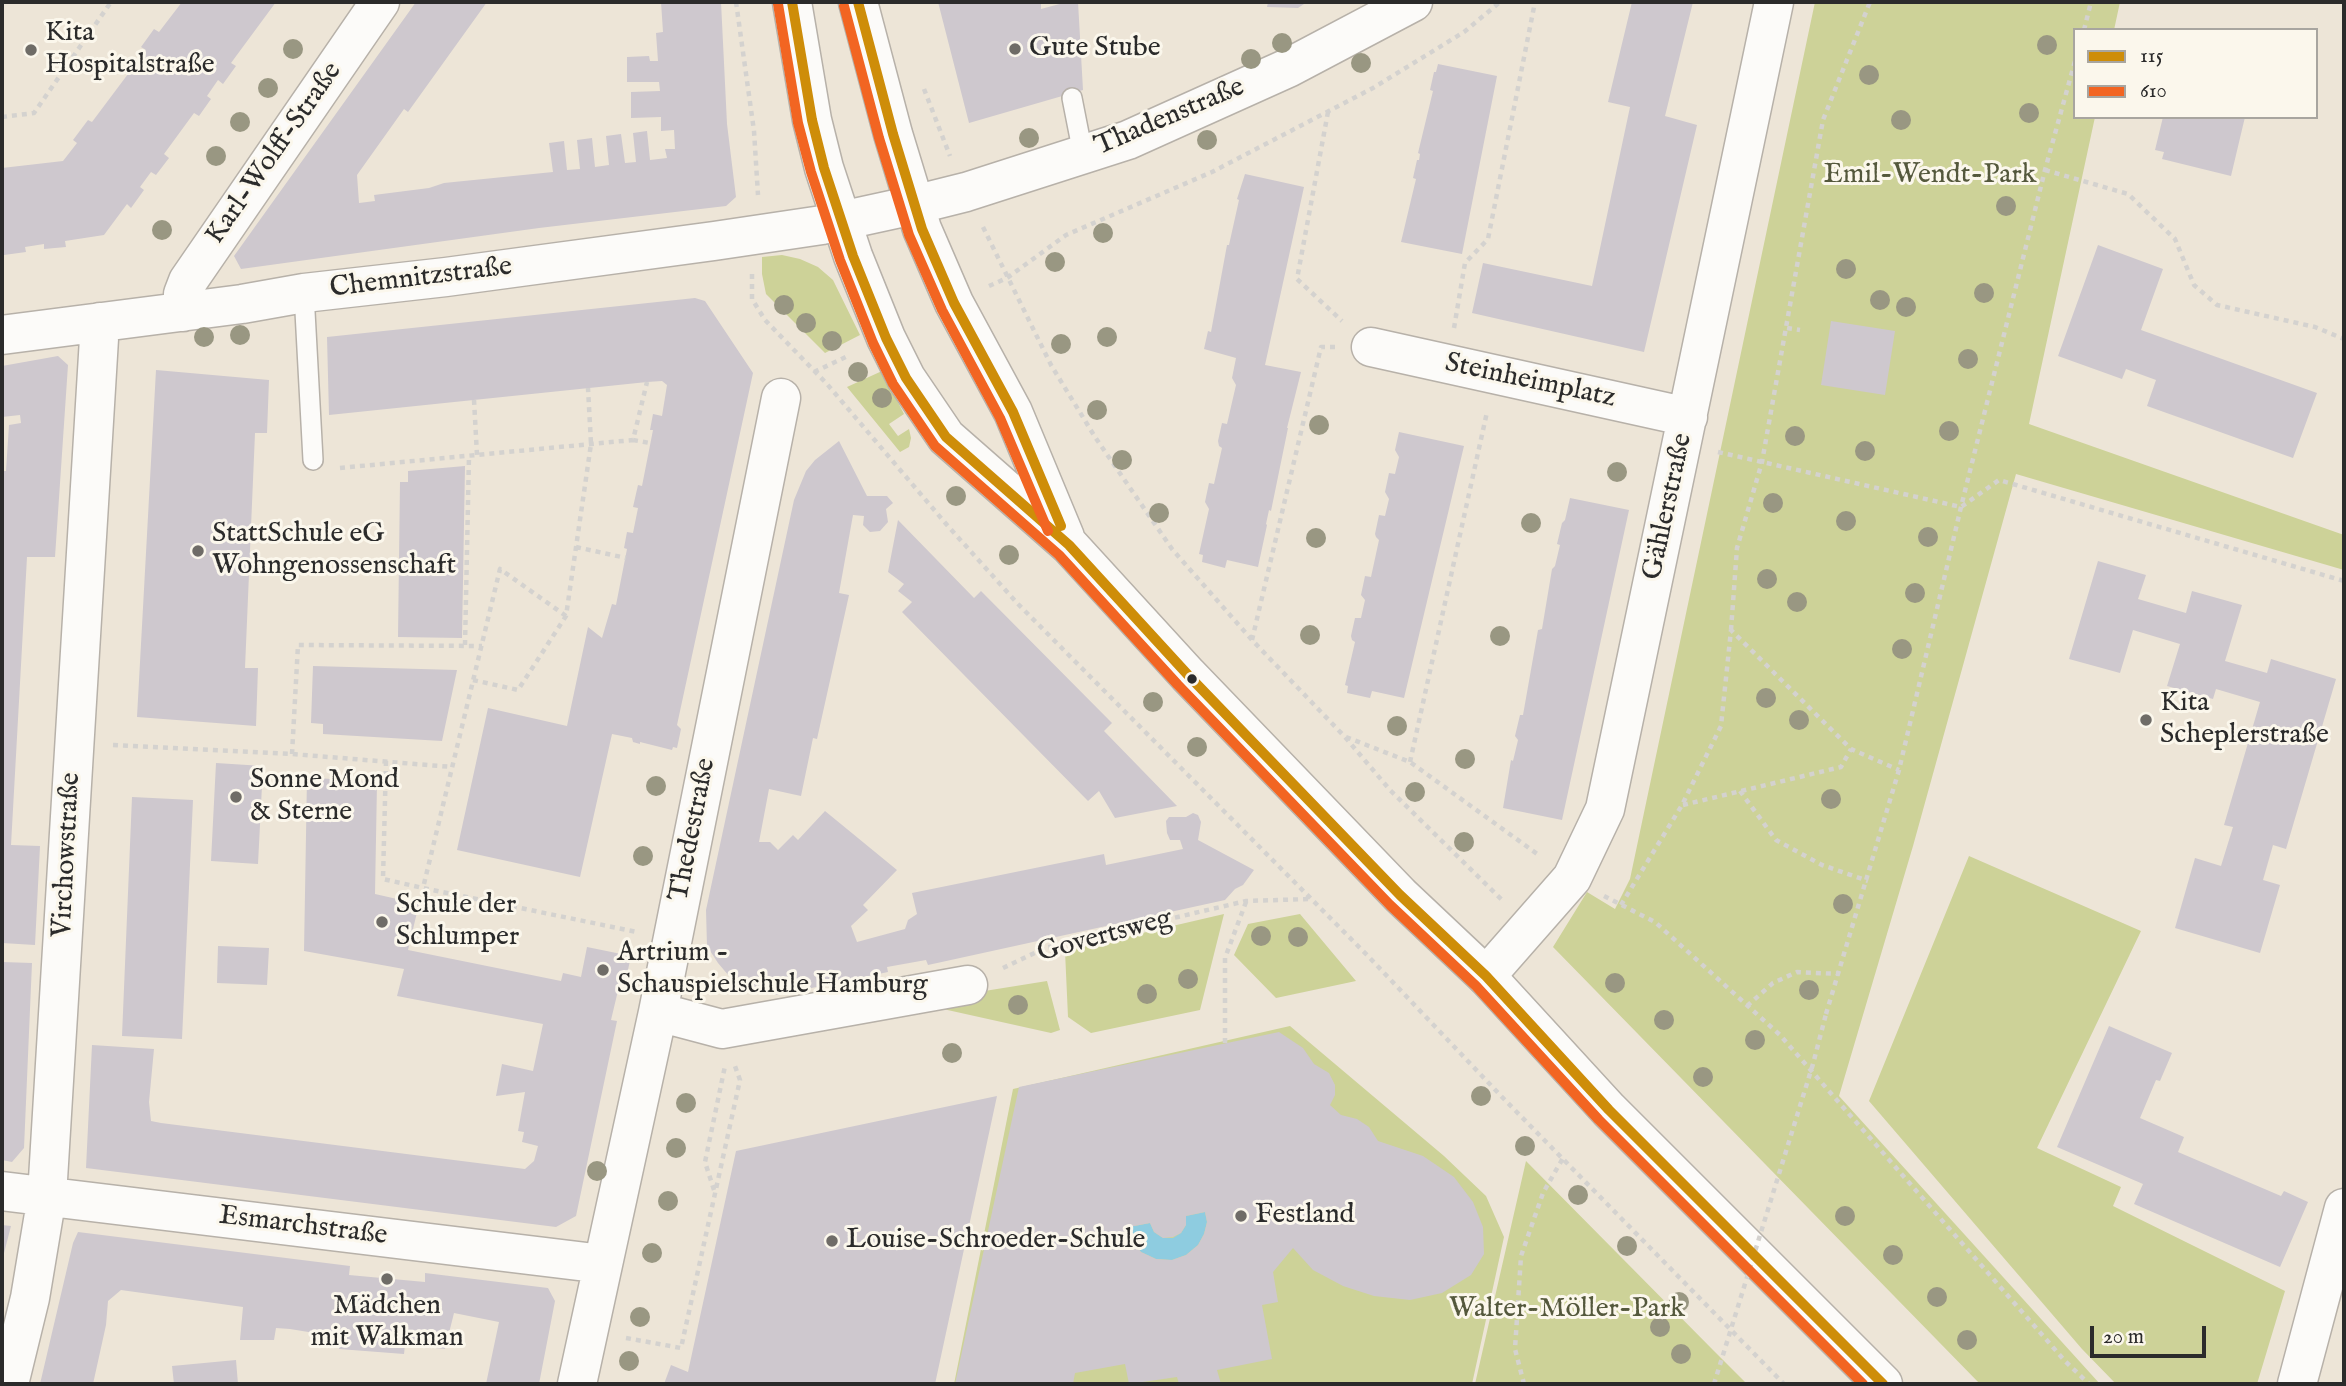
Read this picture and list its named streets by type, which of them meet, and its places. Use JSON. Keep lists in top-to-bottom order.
{
  "streets": {
    "street": [
      "Thadenstraße",
      "Karl-Wolff-Straße",
      "Chemnitzstraße",
      "Steinheimplatz",
      "Gählerstraße",
      "Thedestraße",
      "Virchowstraße",
      "Esmarchstraße"
    ],
    "path": ["Govertsweg"]
  },
  "crossings": [
    ["Thadenstraße", "Chemnitzstraße"],
    ["Karl-Wolff-Straße", "Chemnitzstraße"],
    ["Chemnitzstraße", "Virchowstraße"],
    ["Steinheimplatz", "Gählerstraße"],
    ["Thedestraße", "Esmarchstraße"],
    ["Virchowstraße", "Esmarchstraße"]
  ],
  "parks": ["Emil-Wendt-Park", "Walter-Möller-Park"],
  "places": [
    "Gute Stube",
    "Kita Hospitalstraße",
    "StattSchule eG Wohngenossenschaft",
    "Kita Scheplerstraße",
    "Sonne Mond & Sterne",
    "Schule der Schlumper",
    "Artrium - Schauspielschule Hamburg",
    "Festland",
    "Louise-Schroeder-Schule",
    "Mädchen mit Walkman"
  ],
  "lines": ["transit line 115", "transit line 610"],
  "legend": ["115", "610"],
  "scale_bar": "20 m"
}
